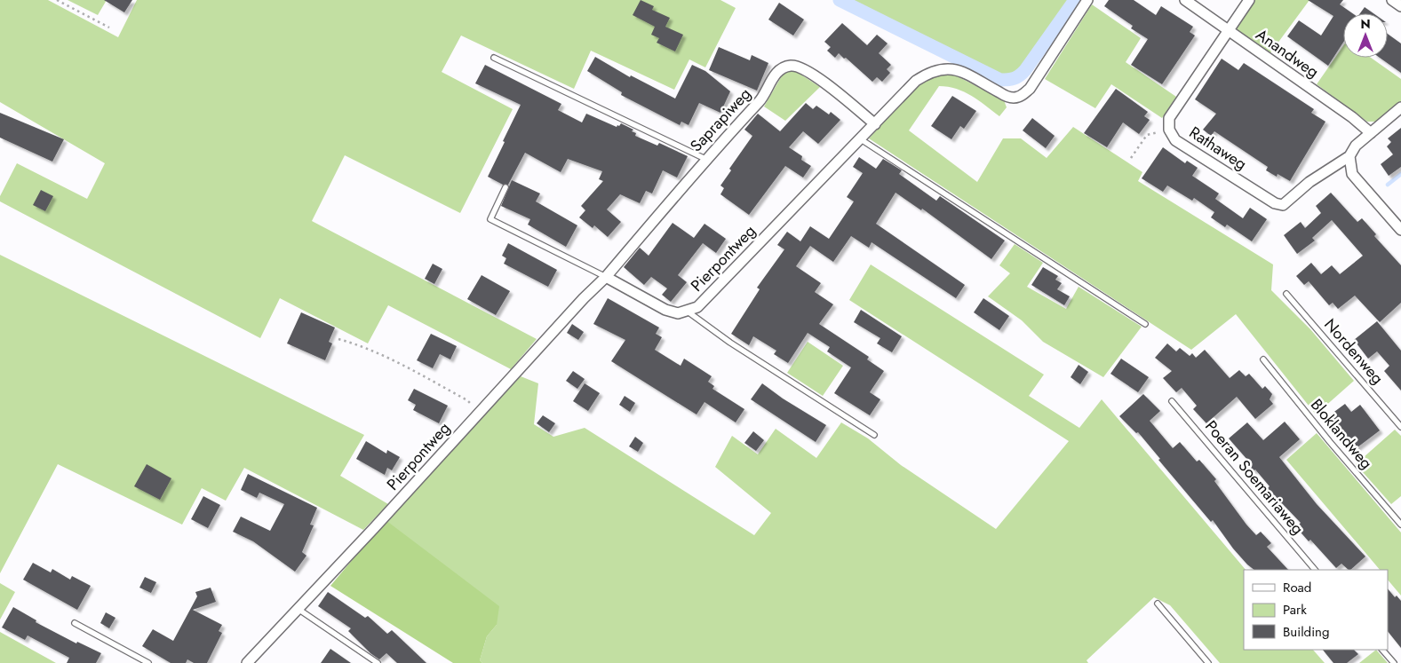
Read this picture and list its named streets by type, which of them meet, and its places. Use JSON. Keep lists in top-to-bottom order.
{
  "streets": {
    "street": [
      "Anandweg",
      "Saprapiweg",
      "Rathaweg",
      "Pierpontweg"
    ],
    "lane": ["Nordenweg", "Bloklandweg", "Poeran Soemariaweg"]
  },
  "crossings": [
    ["Anandweg", "Rathaweg"],
    ["Saprapiweg", "Pierpontweg"]
  ],
  "legend": ["Road", "Park", "Building"],
  "north": "top"
}
